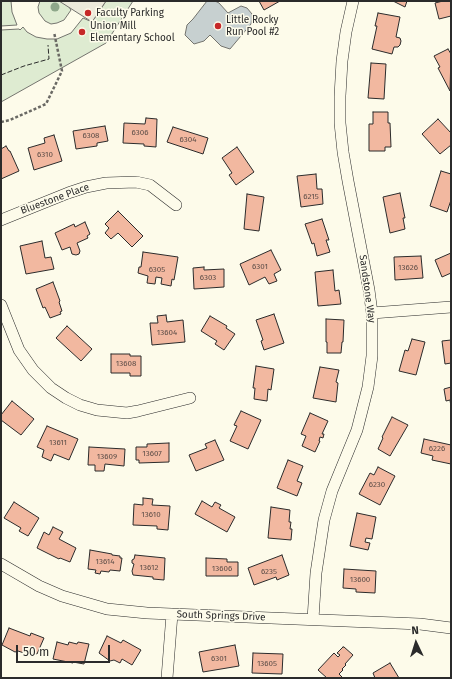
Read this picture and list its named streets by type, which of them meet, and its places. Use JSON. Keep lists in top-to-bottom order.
{
  "streets": {
    "street": ["Bluestone Place", "Sandstone Way", "South Springs Drive"]
  },
  "crossings": [
    ["Sandstone Way", "South Springs Drive"]
  ],
  "places": ["Faculty Parking", "Little Rocky Run Pool #2", "Union Mill Elementary School"],
  "house_numbers": [
    "6306",
    "6308",
    "6304",
    "6310",
    "6215",
    "6301",
    "13626",
    "6305",
    "6303",
    "13604",
    "13608",
    "13611",
    "6226",
    "13607",
    "13609",
    "6230",
    "13610",
    "13614",
    "13612",
    "13606",
    "6235",
    "13600",
    "6301",
    "13605"
  ],
  "scale_bar": "50 m",
  "north": "top"
}
